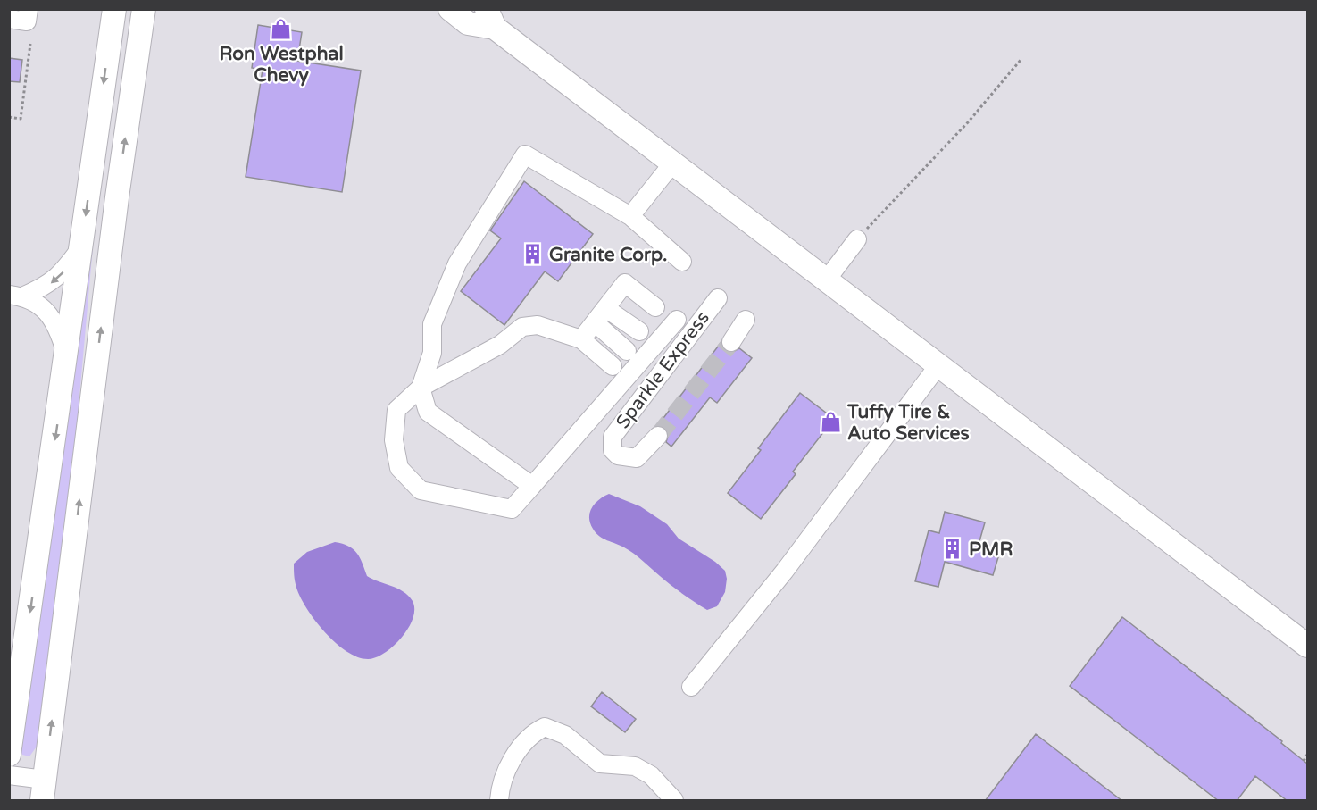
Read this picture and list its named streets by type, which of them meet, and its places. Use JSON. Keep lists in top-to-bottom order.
{
  "streets": {
    "street": ["Sparkle Express"]
  },
  "places": {
    "shop": ["Ron Westphal Chevy", "Tuffy Tire & Auto Services"],
    "building": ["Granite Corp.", "PMR"]
  }
}
